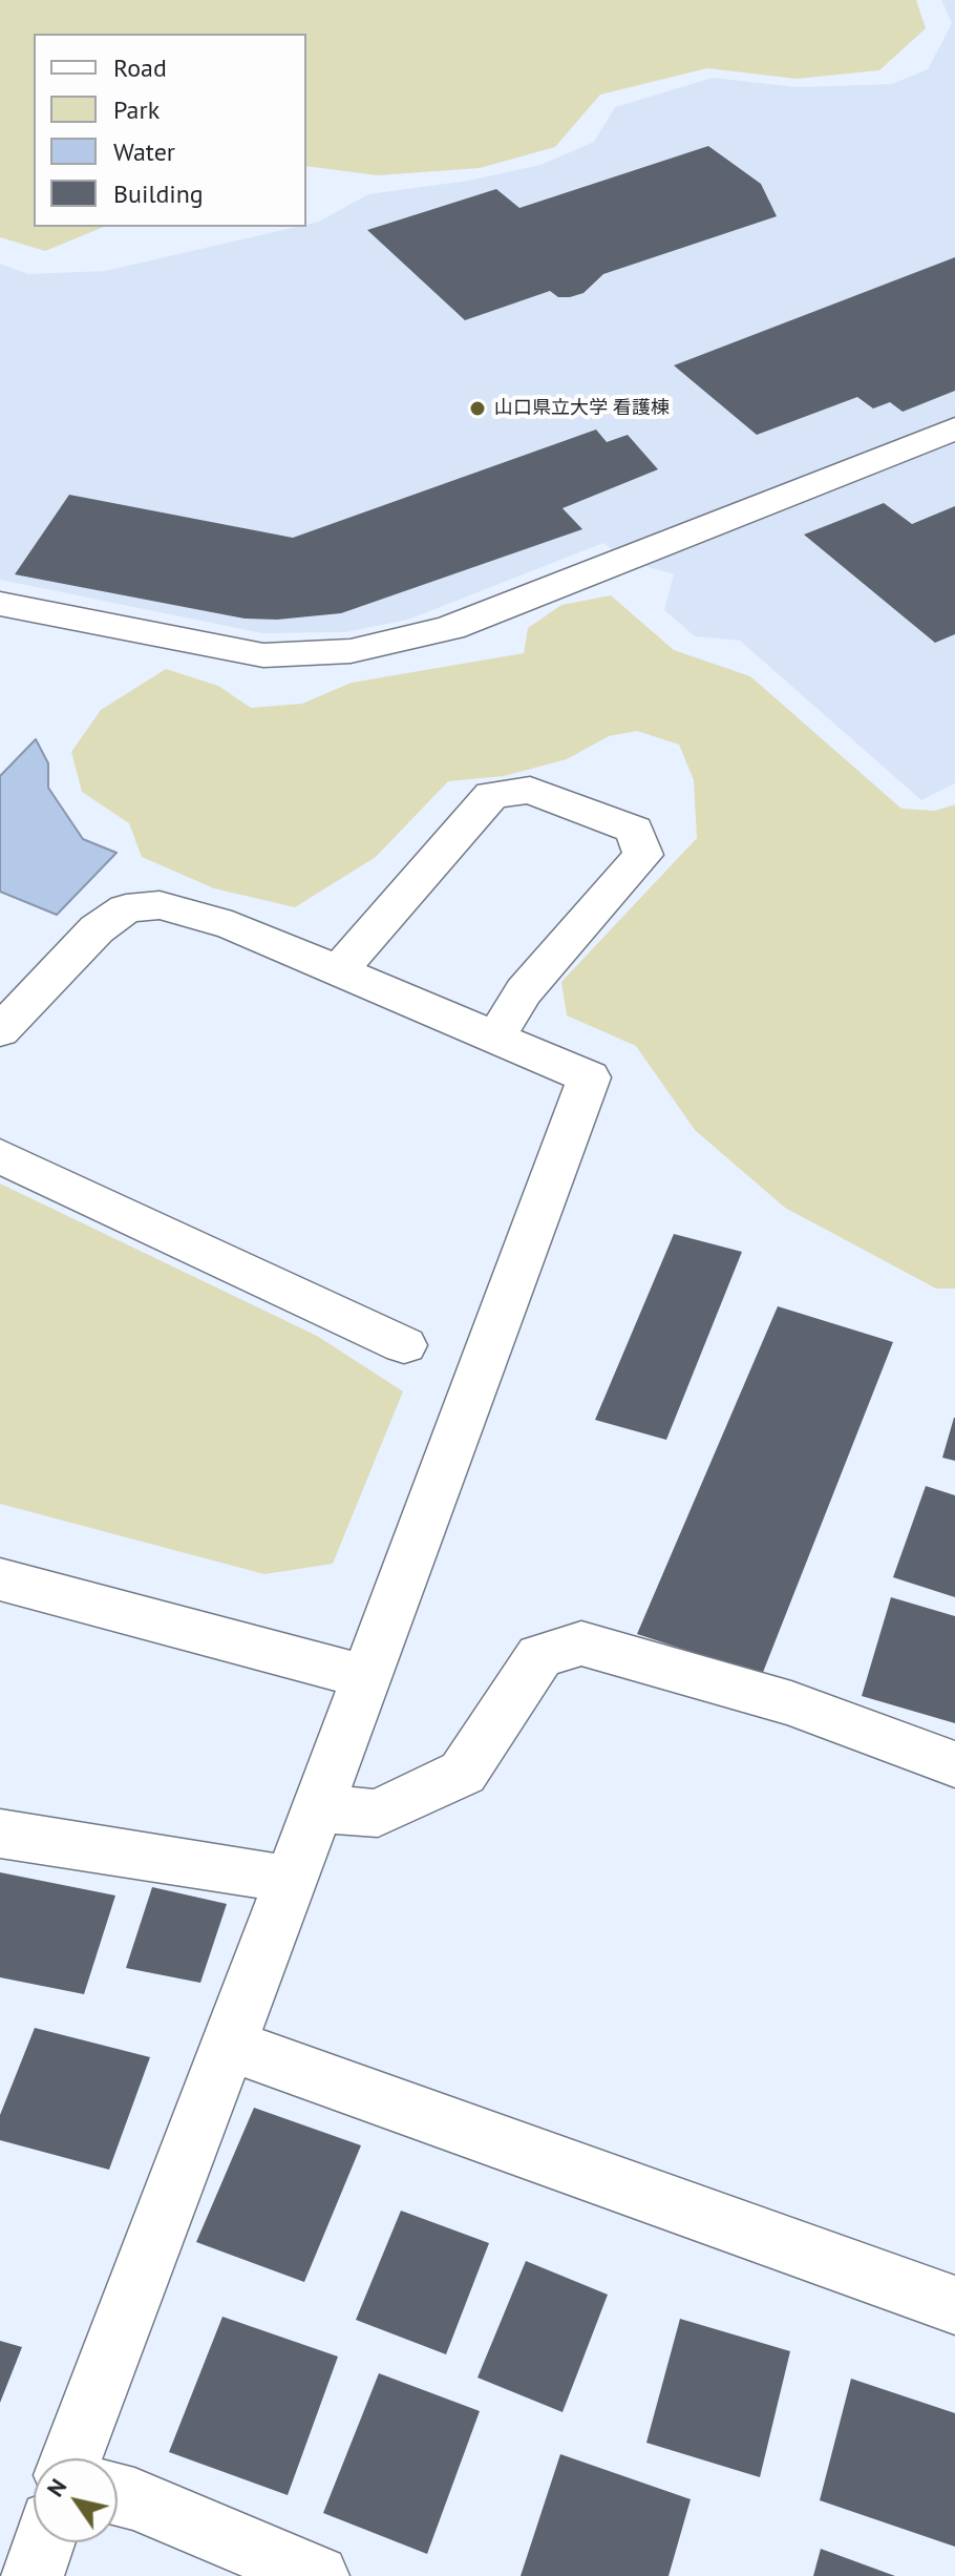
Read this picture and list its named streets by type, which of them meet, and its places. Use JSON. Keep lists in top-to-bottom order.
{
  "places": ["山口県立大学 看護棟"],
  "legend": [
    "Road",
    "Park",
    "Water",
    "Building"
  ],
  "north": "top left"
}
